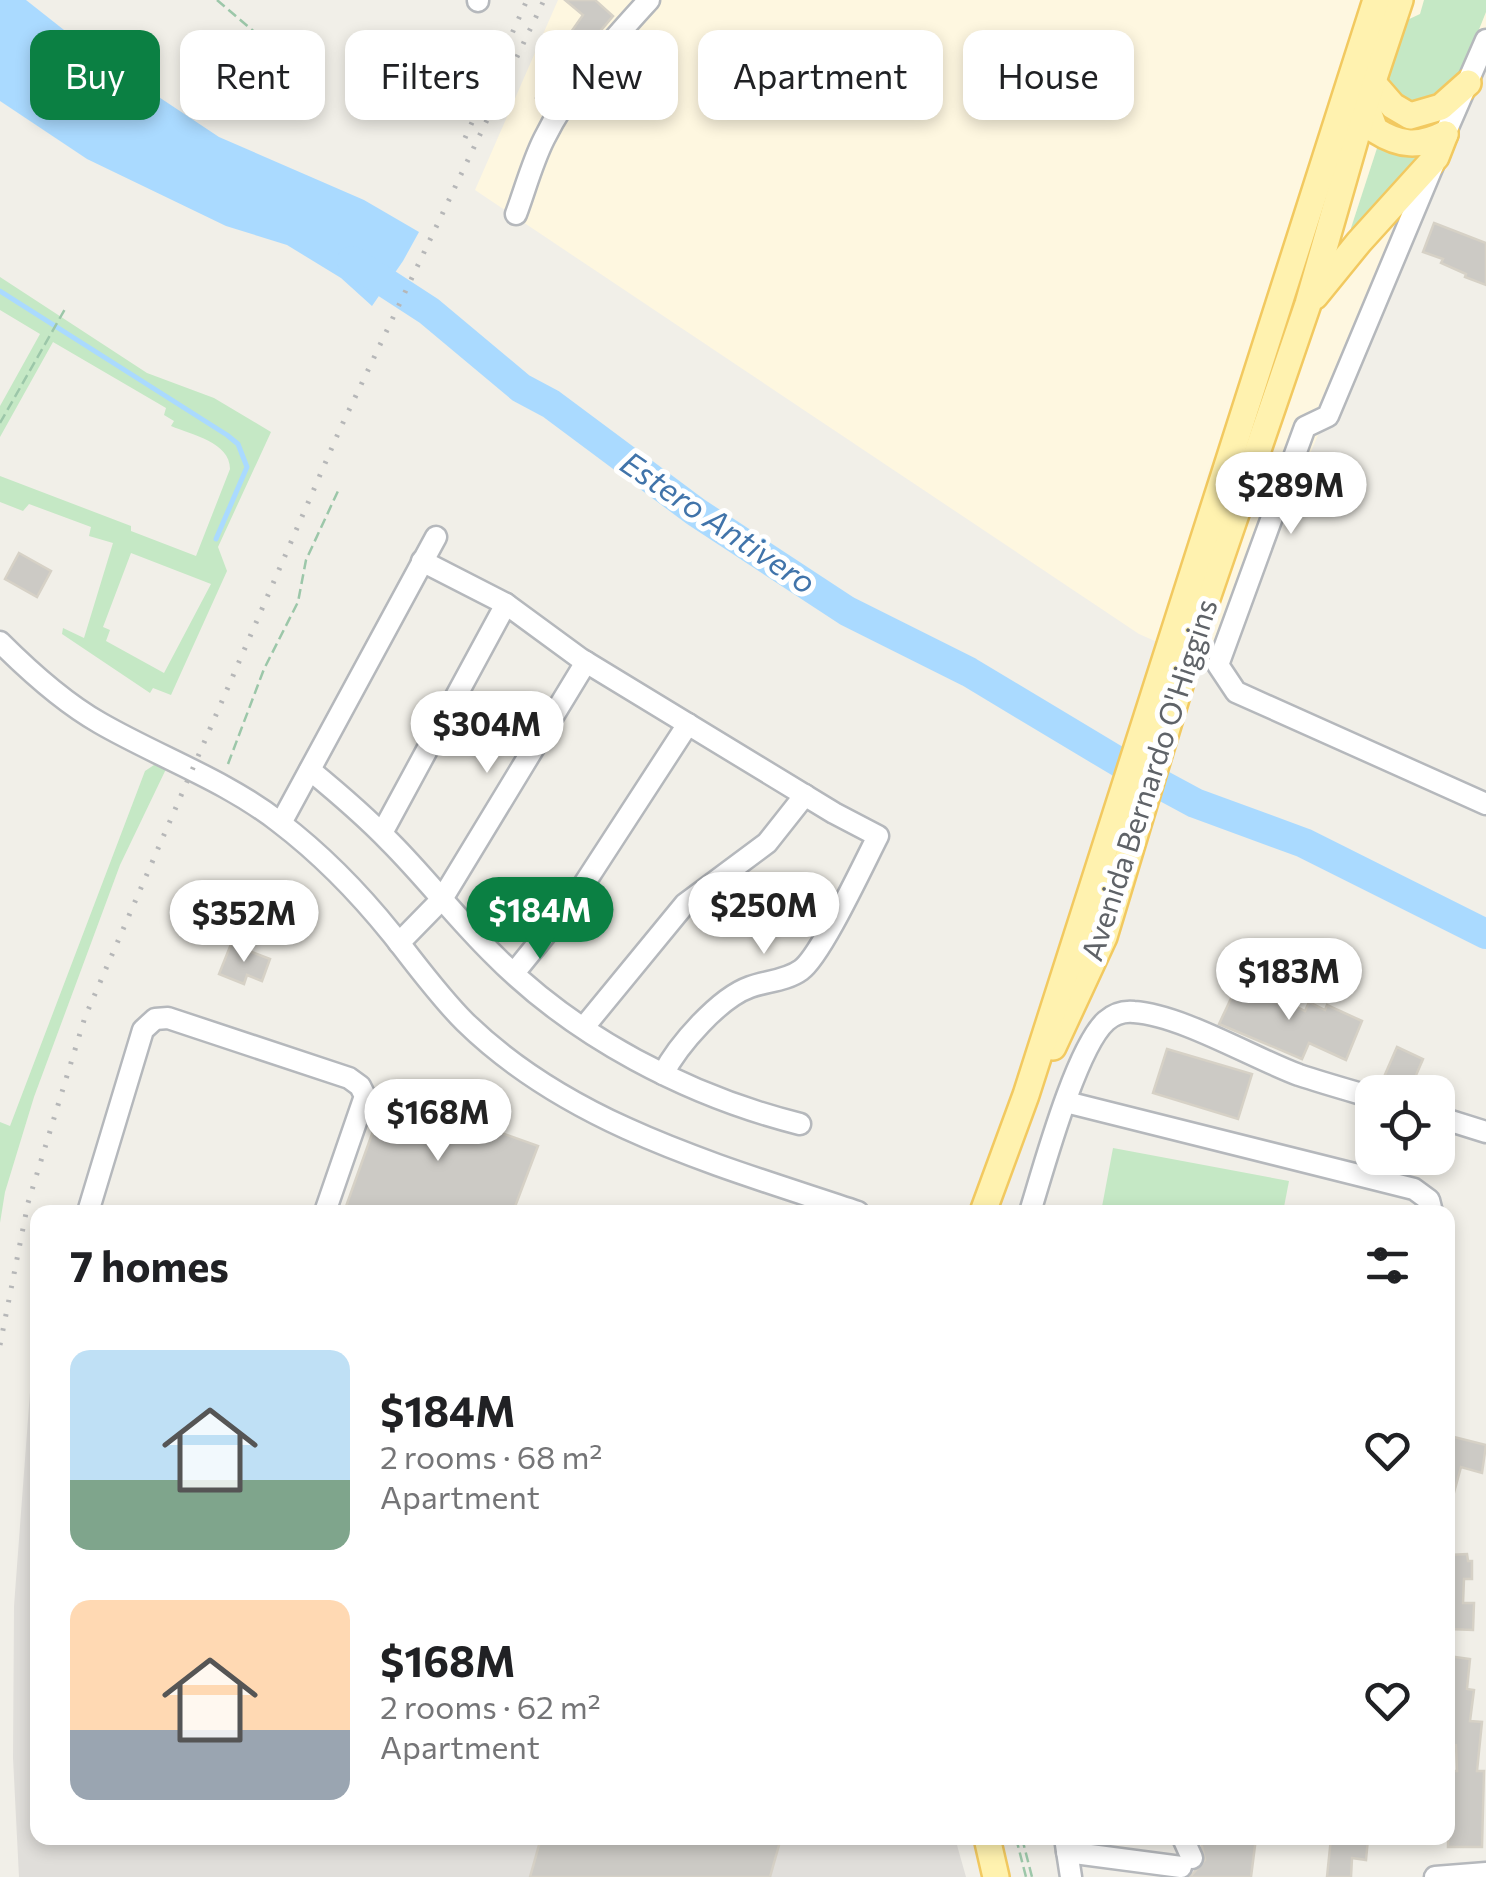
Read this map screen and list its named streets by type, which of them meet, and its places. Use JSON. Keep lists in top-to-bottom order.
{
  "streets": {
    "main road": ["Avenida Bernardo O'Higgins"]
  },
  "water": ["Estero Antivero"],
  "page": {
    "chip": [
      "Buy",
      "Rent",
      "Filters",
      "New",
      "Apartment",
      "House"
    ],
    "price": [
      "$289M",
      "$304M",
      "$250M",
      "$184M",
      "$352M",
      "$183M",
      "$168M"
    ],
    "heading": "7 homes",
    "list": [
      {
        "name": "$184M",
        "note": "2 rooms · 68 m² · Apartment"
      },
      {
        "name": "$168M",
        "note": "2 rooms · 62 m² · Apartment"
      }
    ]
  }
}
